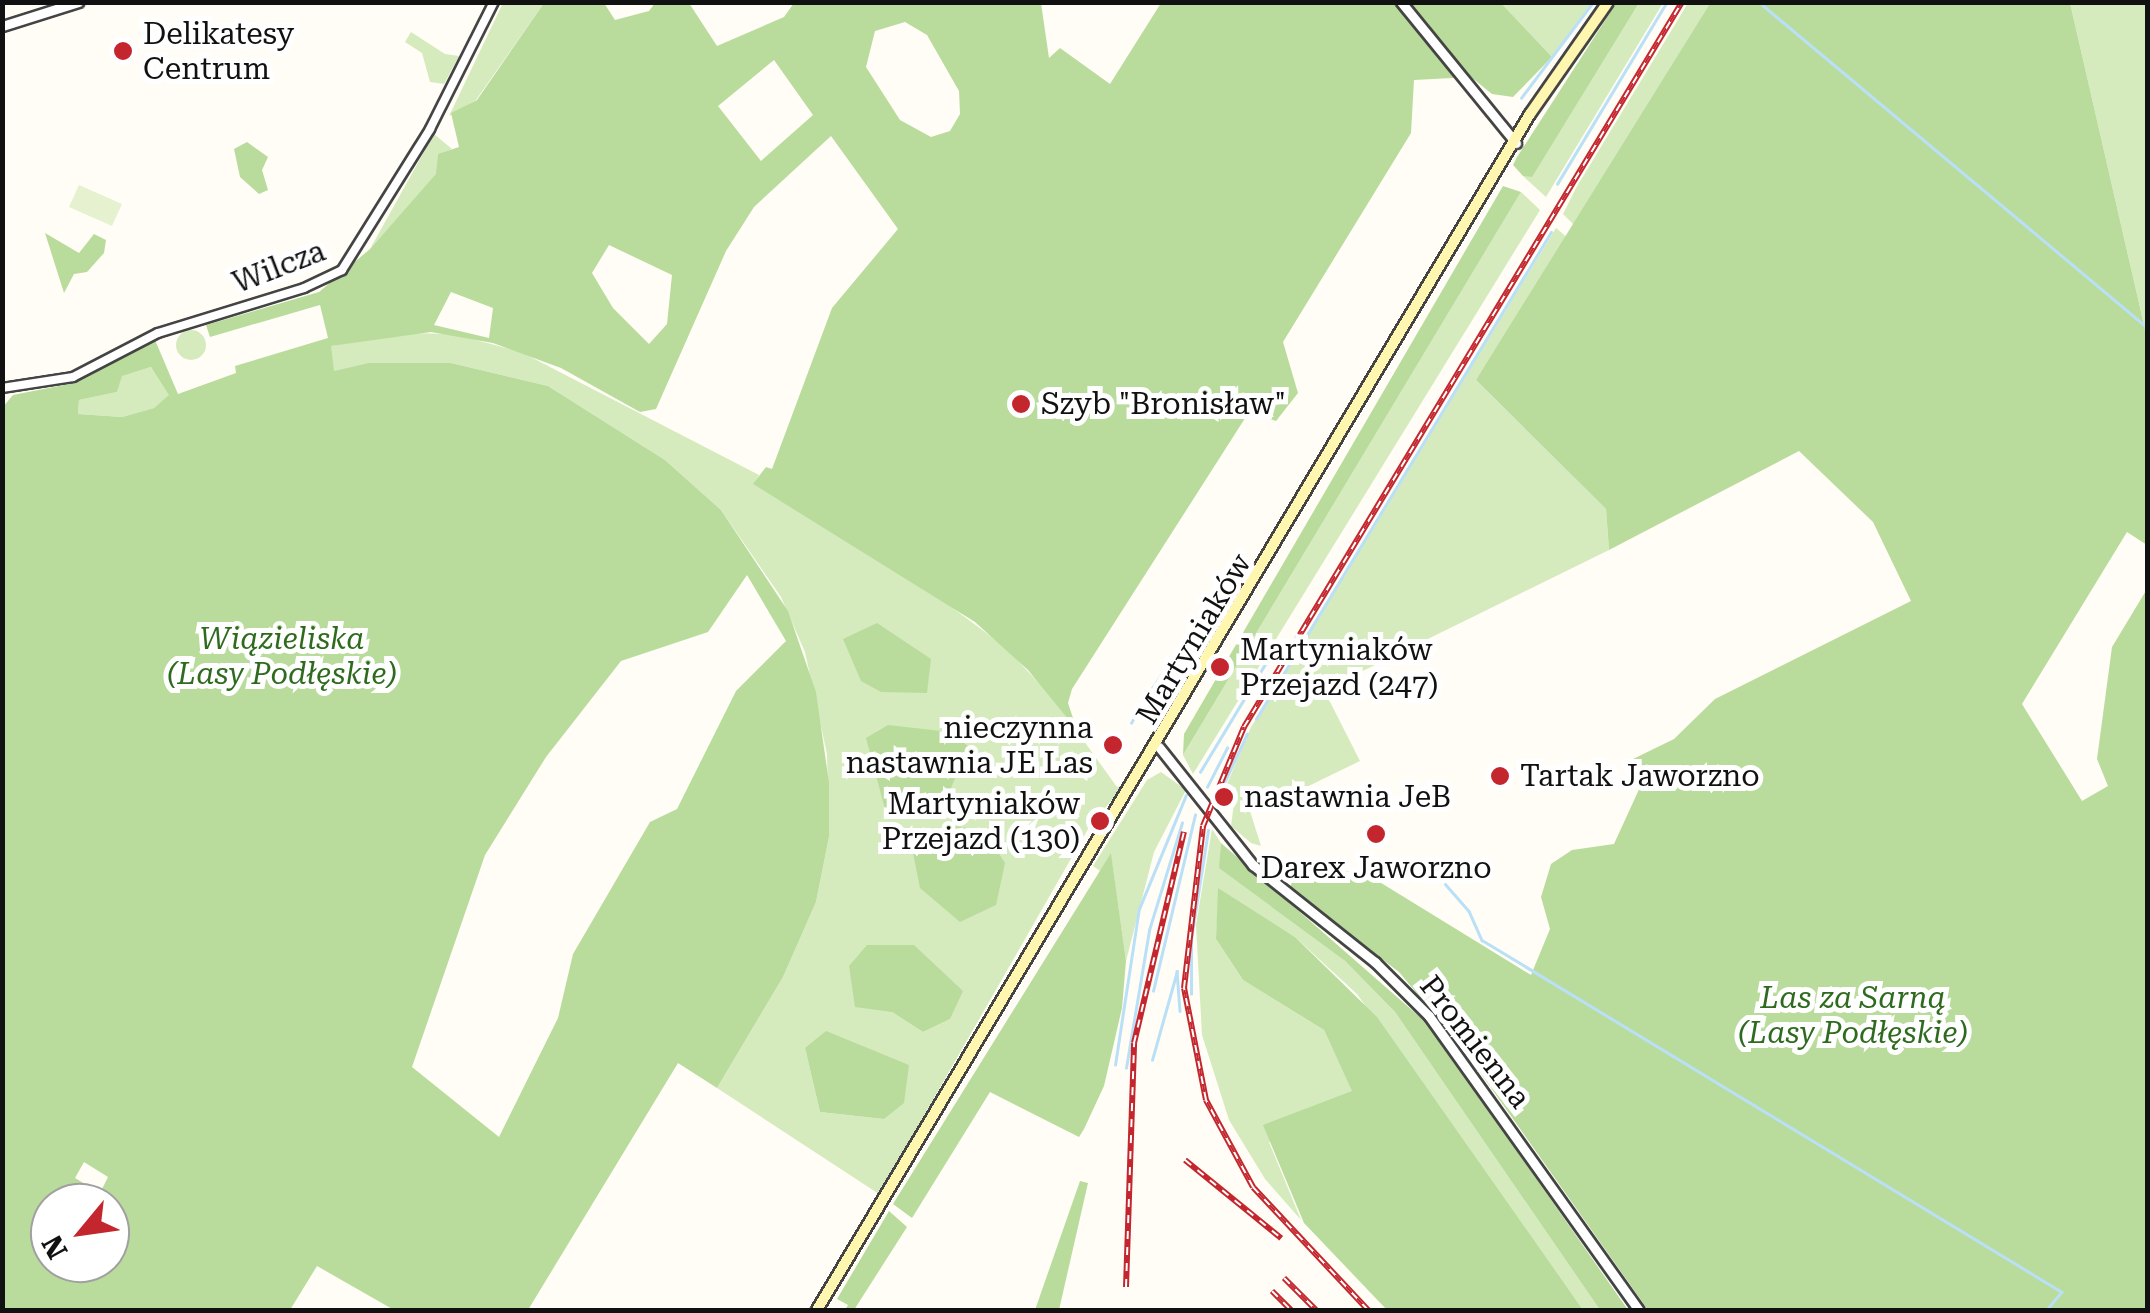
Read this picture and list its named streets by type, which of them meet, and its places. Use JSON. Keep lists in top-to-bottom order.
{
  "streets": {
    "main road": ["Martyniaków"],
    "street": ["Wilcza", "Promienna"]
  },
  "crossings": [
    ["Martyniaków", "Promienna"]
  ],
  "parks": ["Wiązieliska (Lasy Podłęskie)", "Las za Sarną (Lasy Podłęskie)"],
  "places": [
    "Delikatesy Centrum",
    "Szyb \"Bronisław\"",
    "Martyniaków Przejazd (247)",
    "nieczynna nastawnia JE Las",
    "Tartak Jaworzno",
    "nastawnia JeB",
    "Martyniaków Przejazd (130)",
    "Darex Jaworzno"
  ],
  "north": "bottom left"
}
